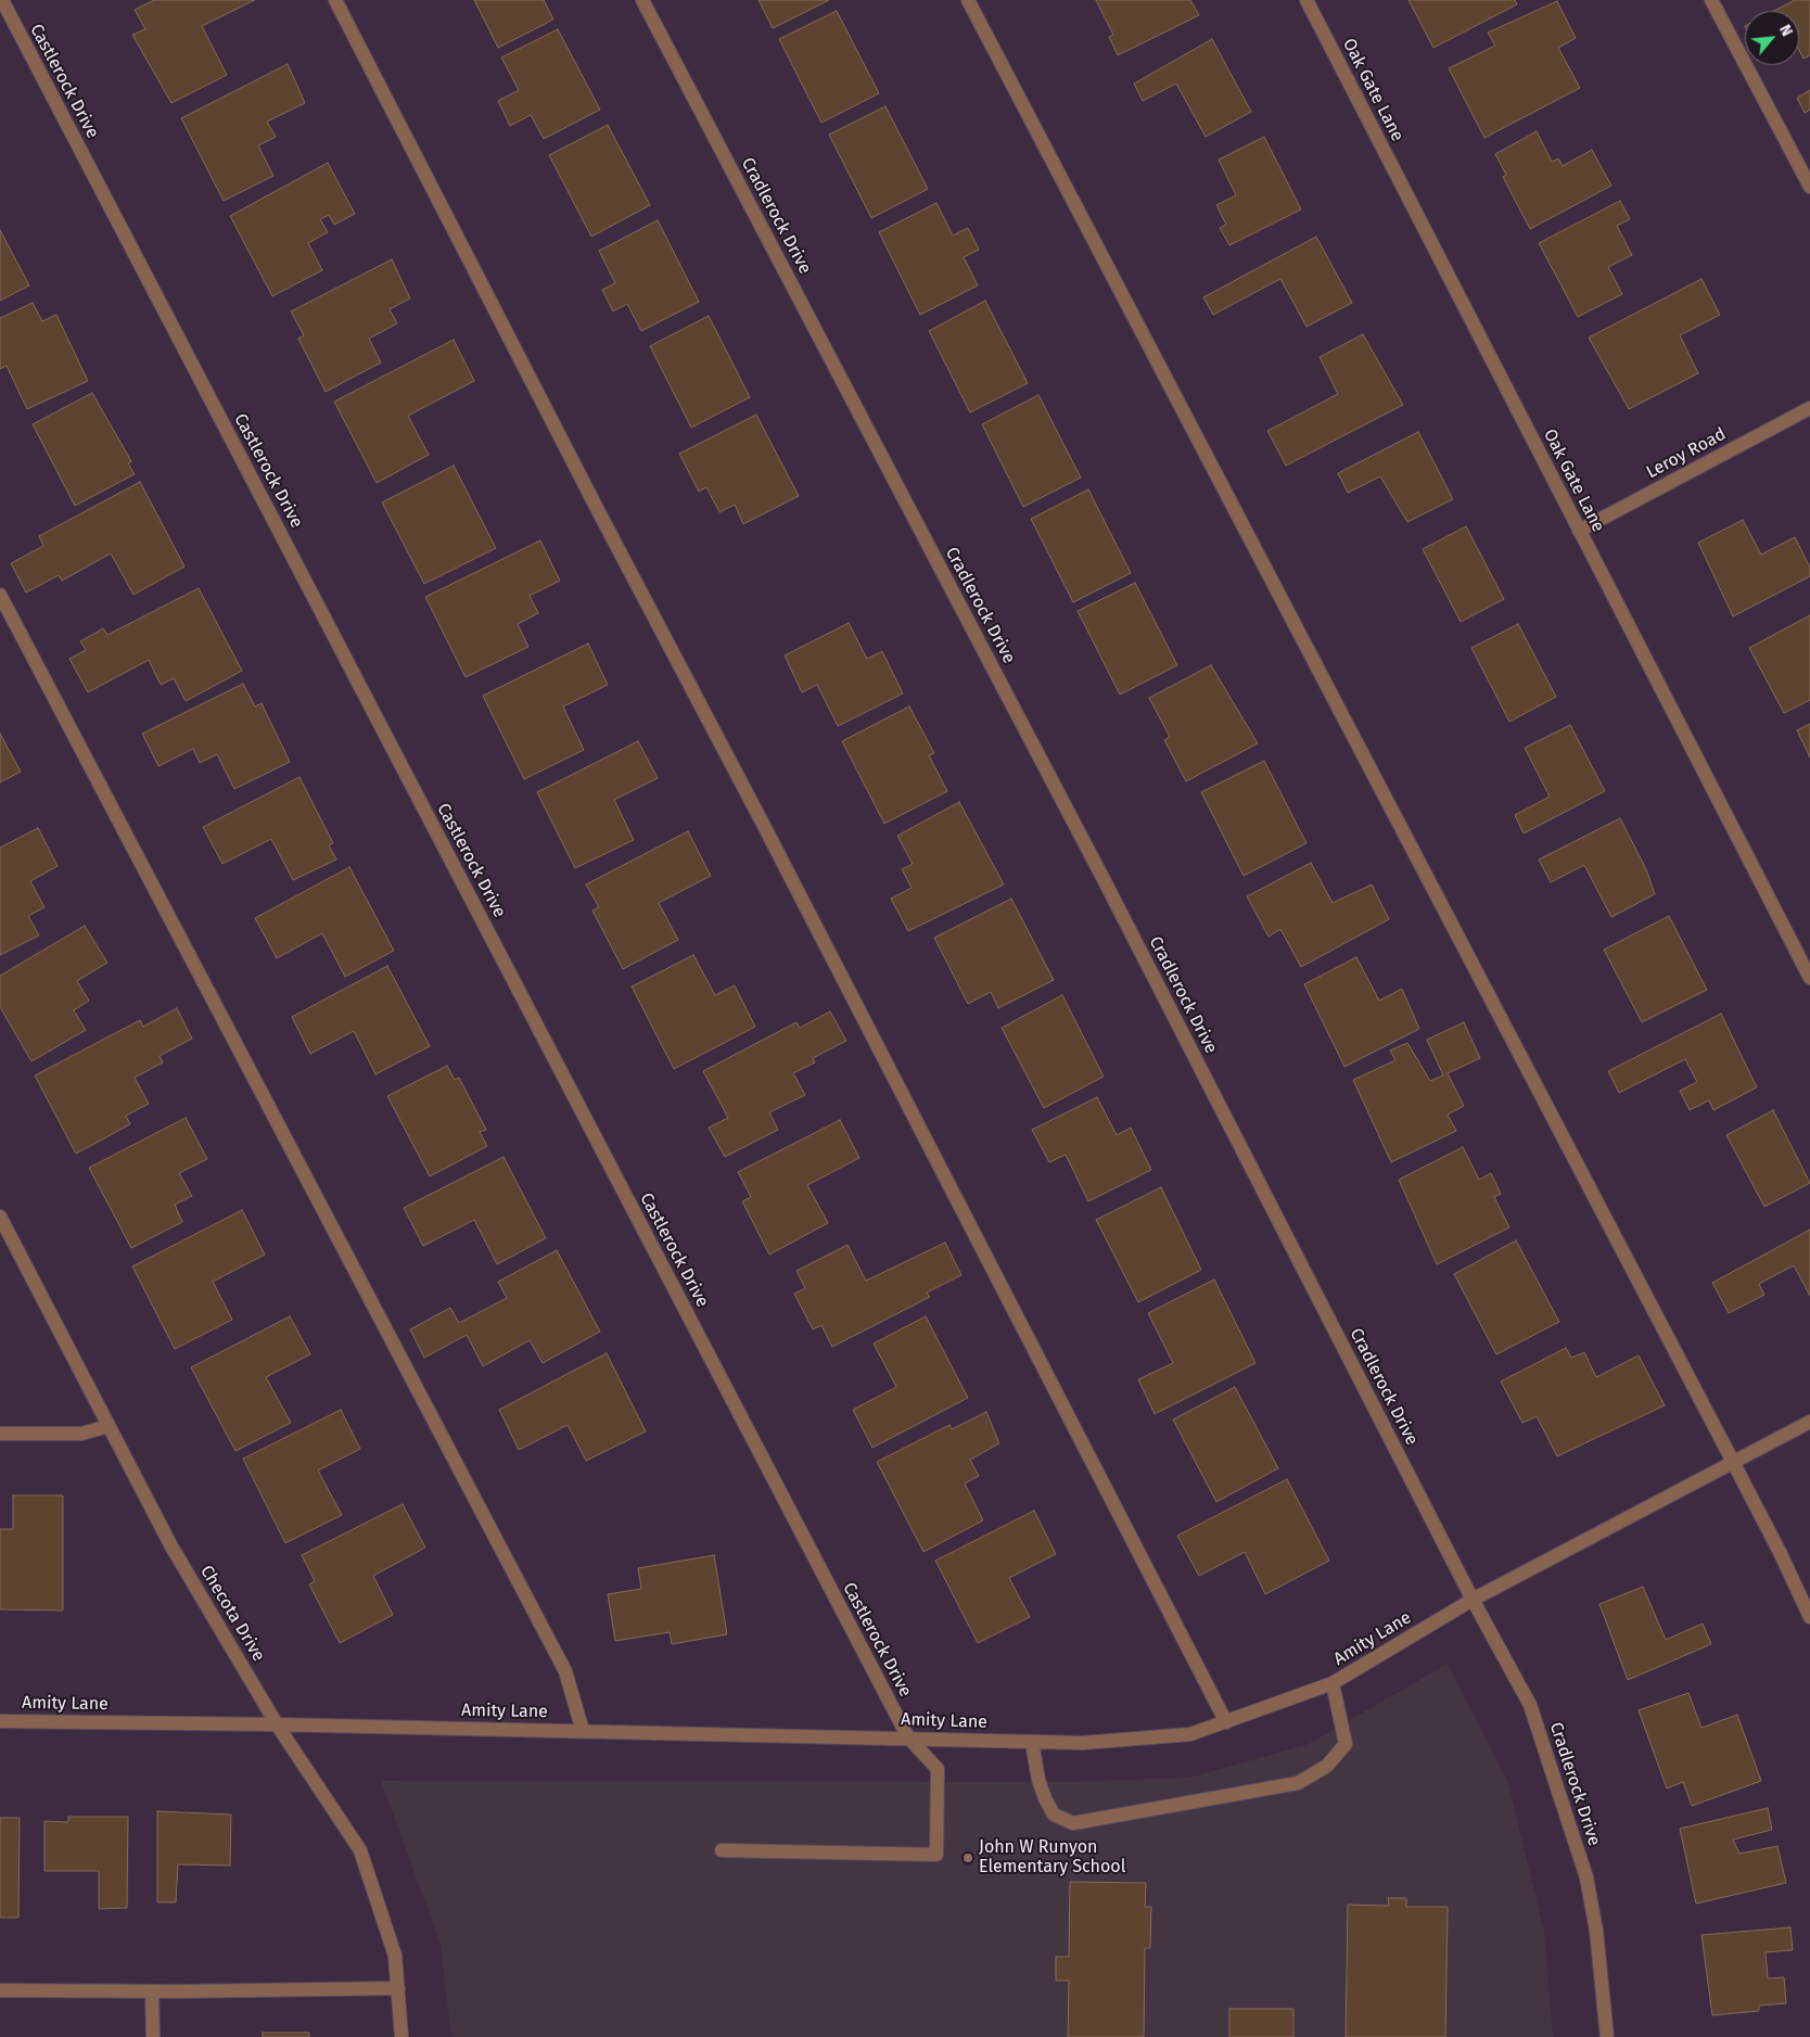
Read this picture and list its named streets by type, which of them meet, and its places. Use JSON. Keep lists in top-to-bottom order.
{
  "streets": {
    "street": [
      "Castlerock Drive",
      "Oak Gate Lane",
      "Cradlerock Drive",
      "Leroy Road",
      "Checota Drive",
      "Amity Lane"
    ]
  },
  "crossings": [
    ["Castlerock Drive", "Amity Lane"],
    ["Oak Gate Lane", "Leroy Road"],
    ["Cradlerock Drive", "Amity Lane"],
    ["Checota Drive", "Amity Lane"]
  ],
  "places": ["John W Runyon Elementary School"],
  "north": "top right"
}
